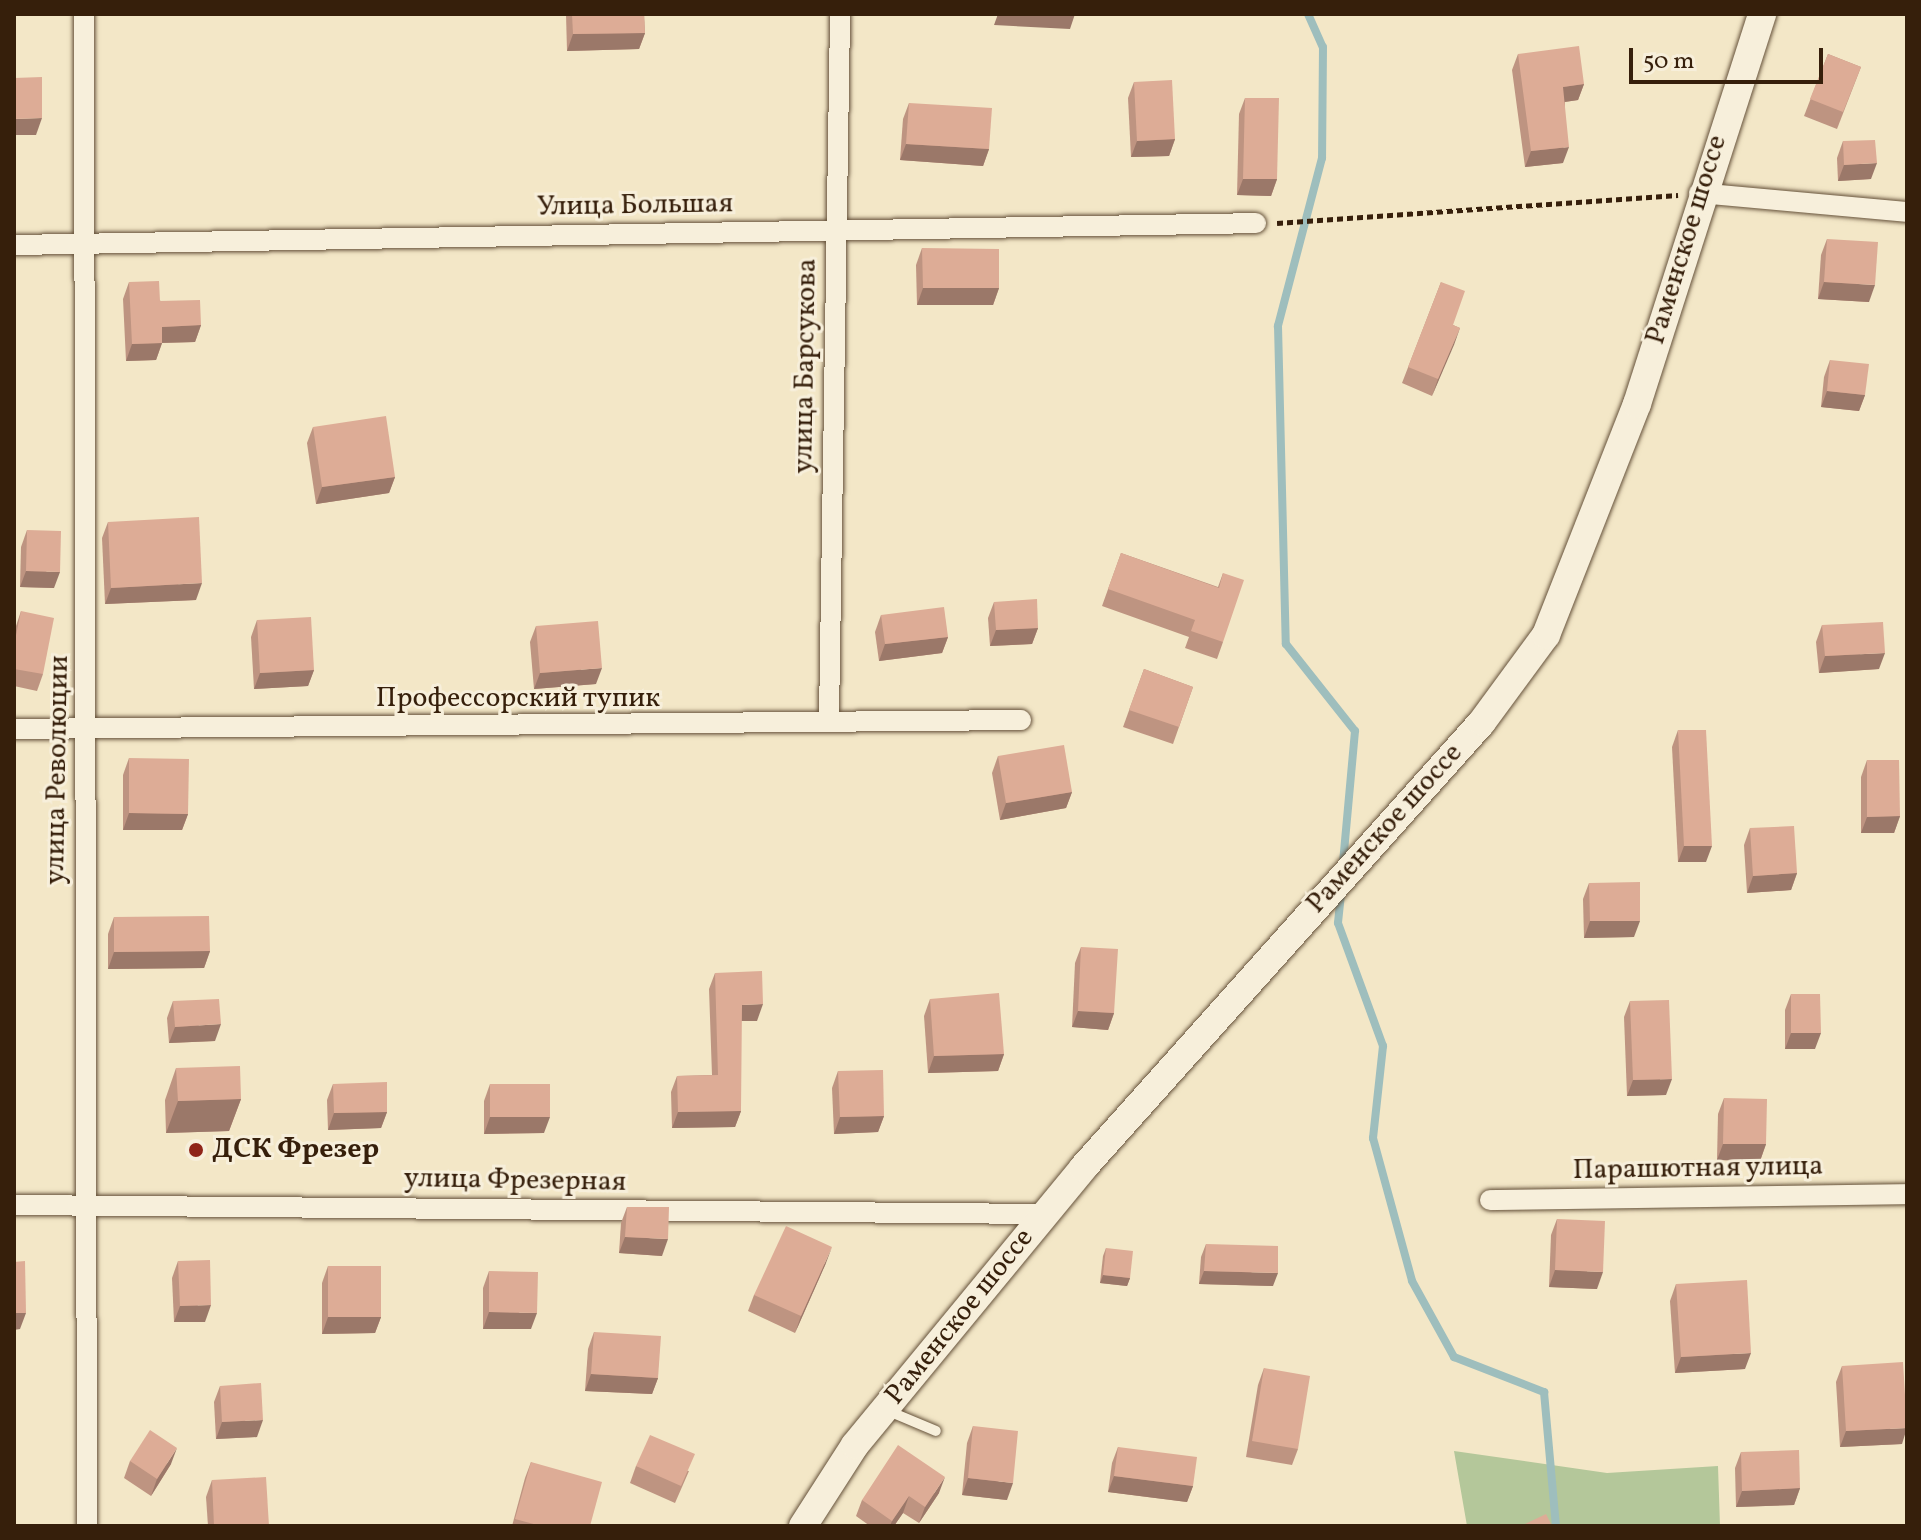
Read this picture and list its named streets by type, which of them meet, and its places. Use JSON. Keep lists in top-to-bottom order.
{
  "streets": {
    "main road": ["Раменское шоссе"],
    "street": [
      "Улица Большая",
      "улица Барсукова",
      "Профессорский тупик",
      "улица Революции",
      "Парашютная улица",
      "улица Фрезерная"
    ]
  },
  "crossings": [
    ["Улица Большая", "улица Барсукова"],
    ["Улица Большая", "улица Революции"],
    ["Раменское шоссе", "улица Фрезерная"],
    ["улица Барсукова", "Профессорский тупик"],
    ["Профессорский тупик", "улица Революции"],
    ["улица Революции", "улица Фрезерная"]
  ],
  "places": ["ДСК Фрезер"],
  "scale_bar": "50 m"
}
